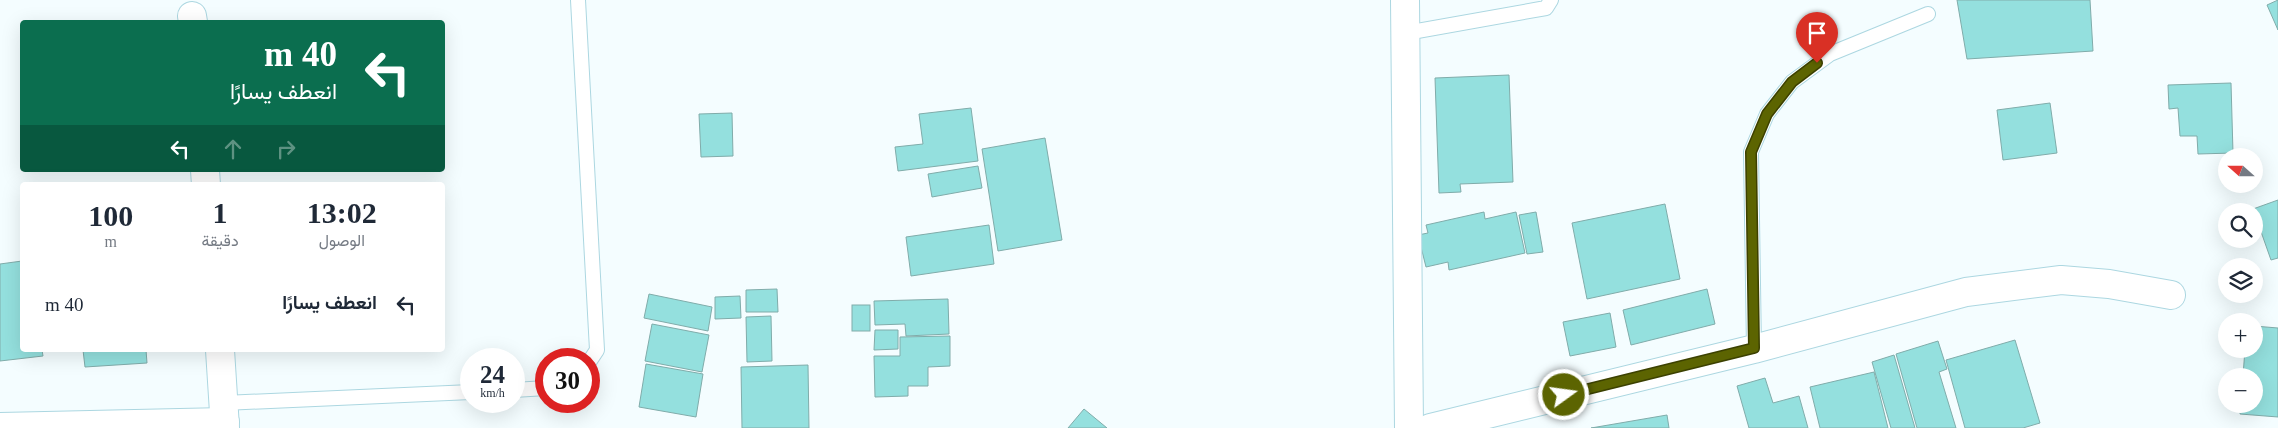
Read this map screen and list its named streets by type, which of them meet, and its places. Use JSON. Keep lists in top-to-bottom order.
{
  "north": "left",
  "page": {
    "turn": ["40 m", "انعطف يسارًا"],
    "map_buttons": ["+", "−"],
    "eta": [
      "13:02",
      "الوصول",
      "1",
      "دقيقة",
      "100",
      "m"
    ],
    "list": [
      {
        "name": "انعطف يسارًا",
        "value": "40 m"
      }
    ],
    "speed": "24 km/h",
    "limit": "30"
  }
}
